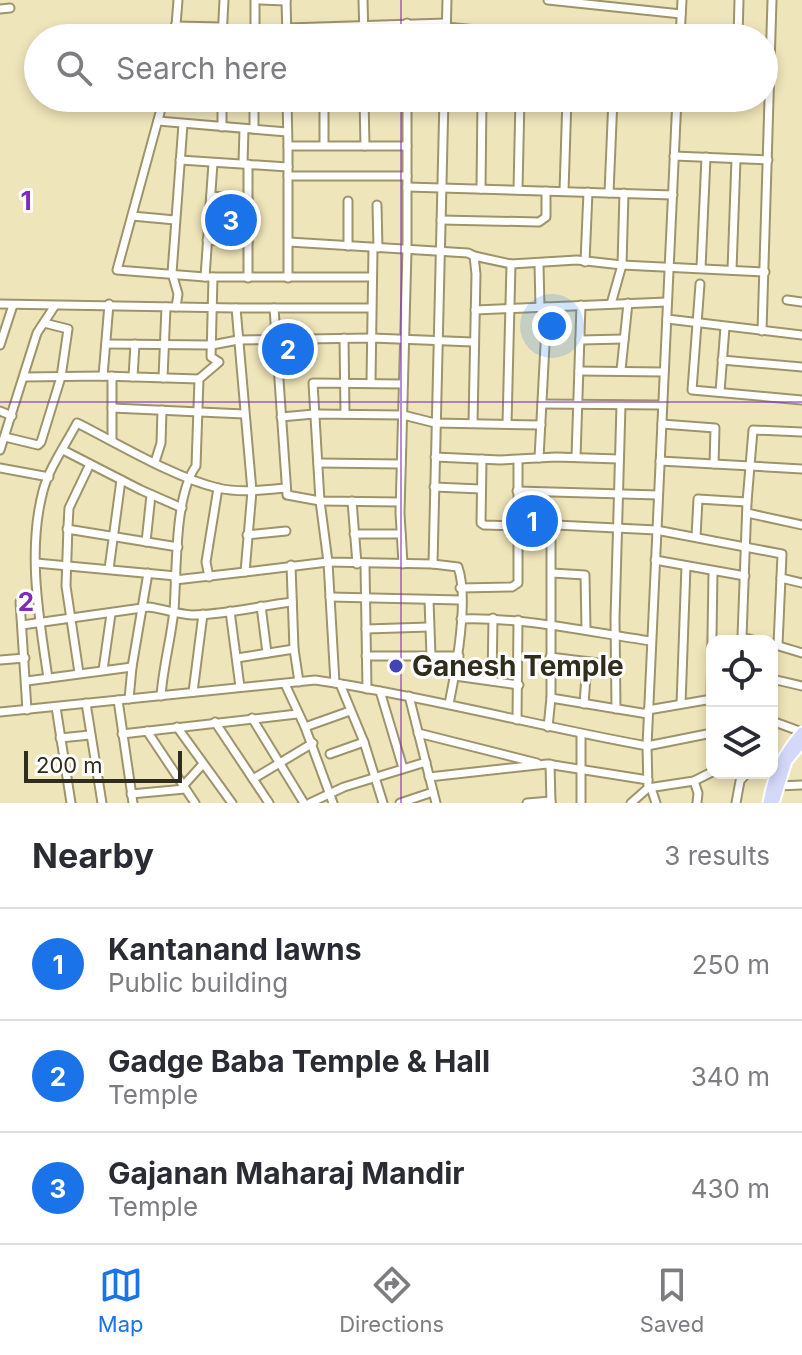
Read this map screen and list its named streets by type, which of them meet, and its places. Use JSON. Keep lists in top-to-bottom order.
{
  "places": ["Ganesh Temple"],
  "scale_bar": "200 m",
  "page": {
    "search": "Search here",
    "pins": ["3", "2", "1"],
    "scale": "200 m",
    "heading": ["Nearby", "3 results"],
    "list": [
      {
        "mark": "1",
        "name": "Kantanand lawns",
        "note": "Public building",
        "value": "250 m"
      },
      {
        "mark": "2",
        "name": "Gadge Baba Temple & Hall",
        "note": "Temple",
        "value": "340 m"
      },
      {
        "mark": "3",
        "name": "Gajanan Maharaj Mandir",
        "note": "Temple",
        "value": "430 m"
      }
    ],
    "nav": ["Map", "Directions", "Saved"]
  },
  "grid": {
    "rows": ["1", "2"]
  }
}
